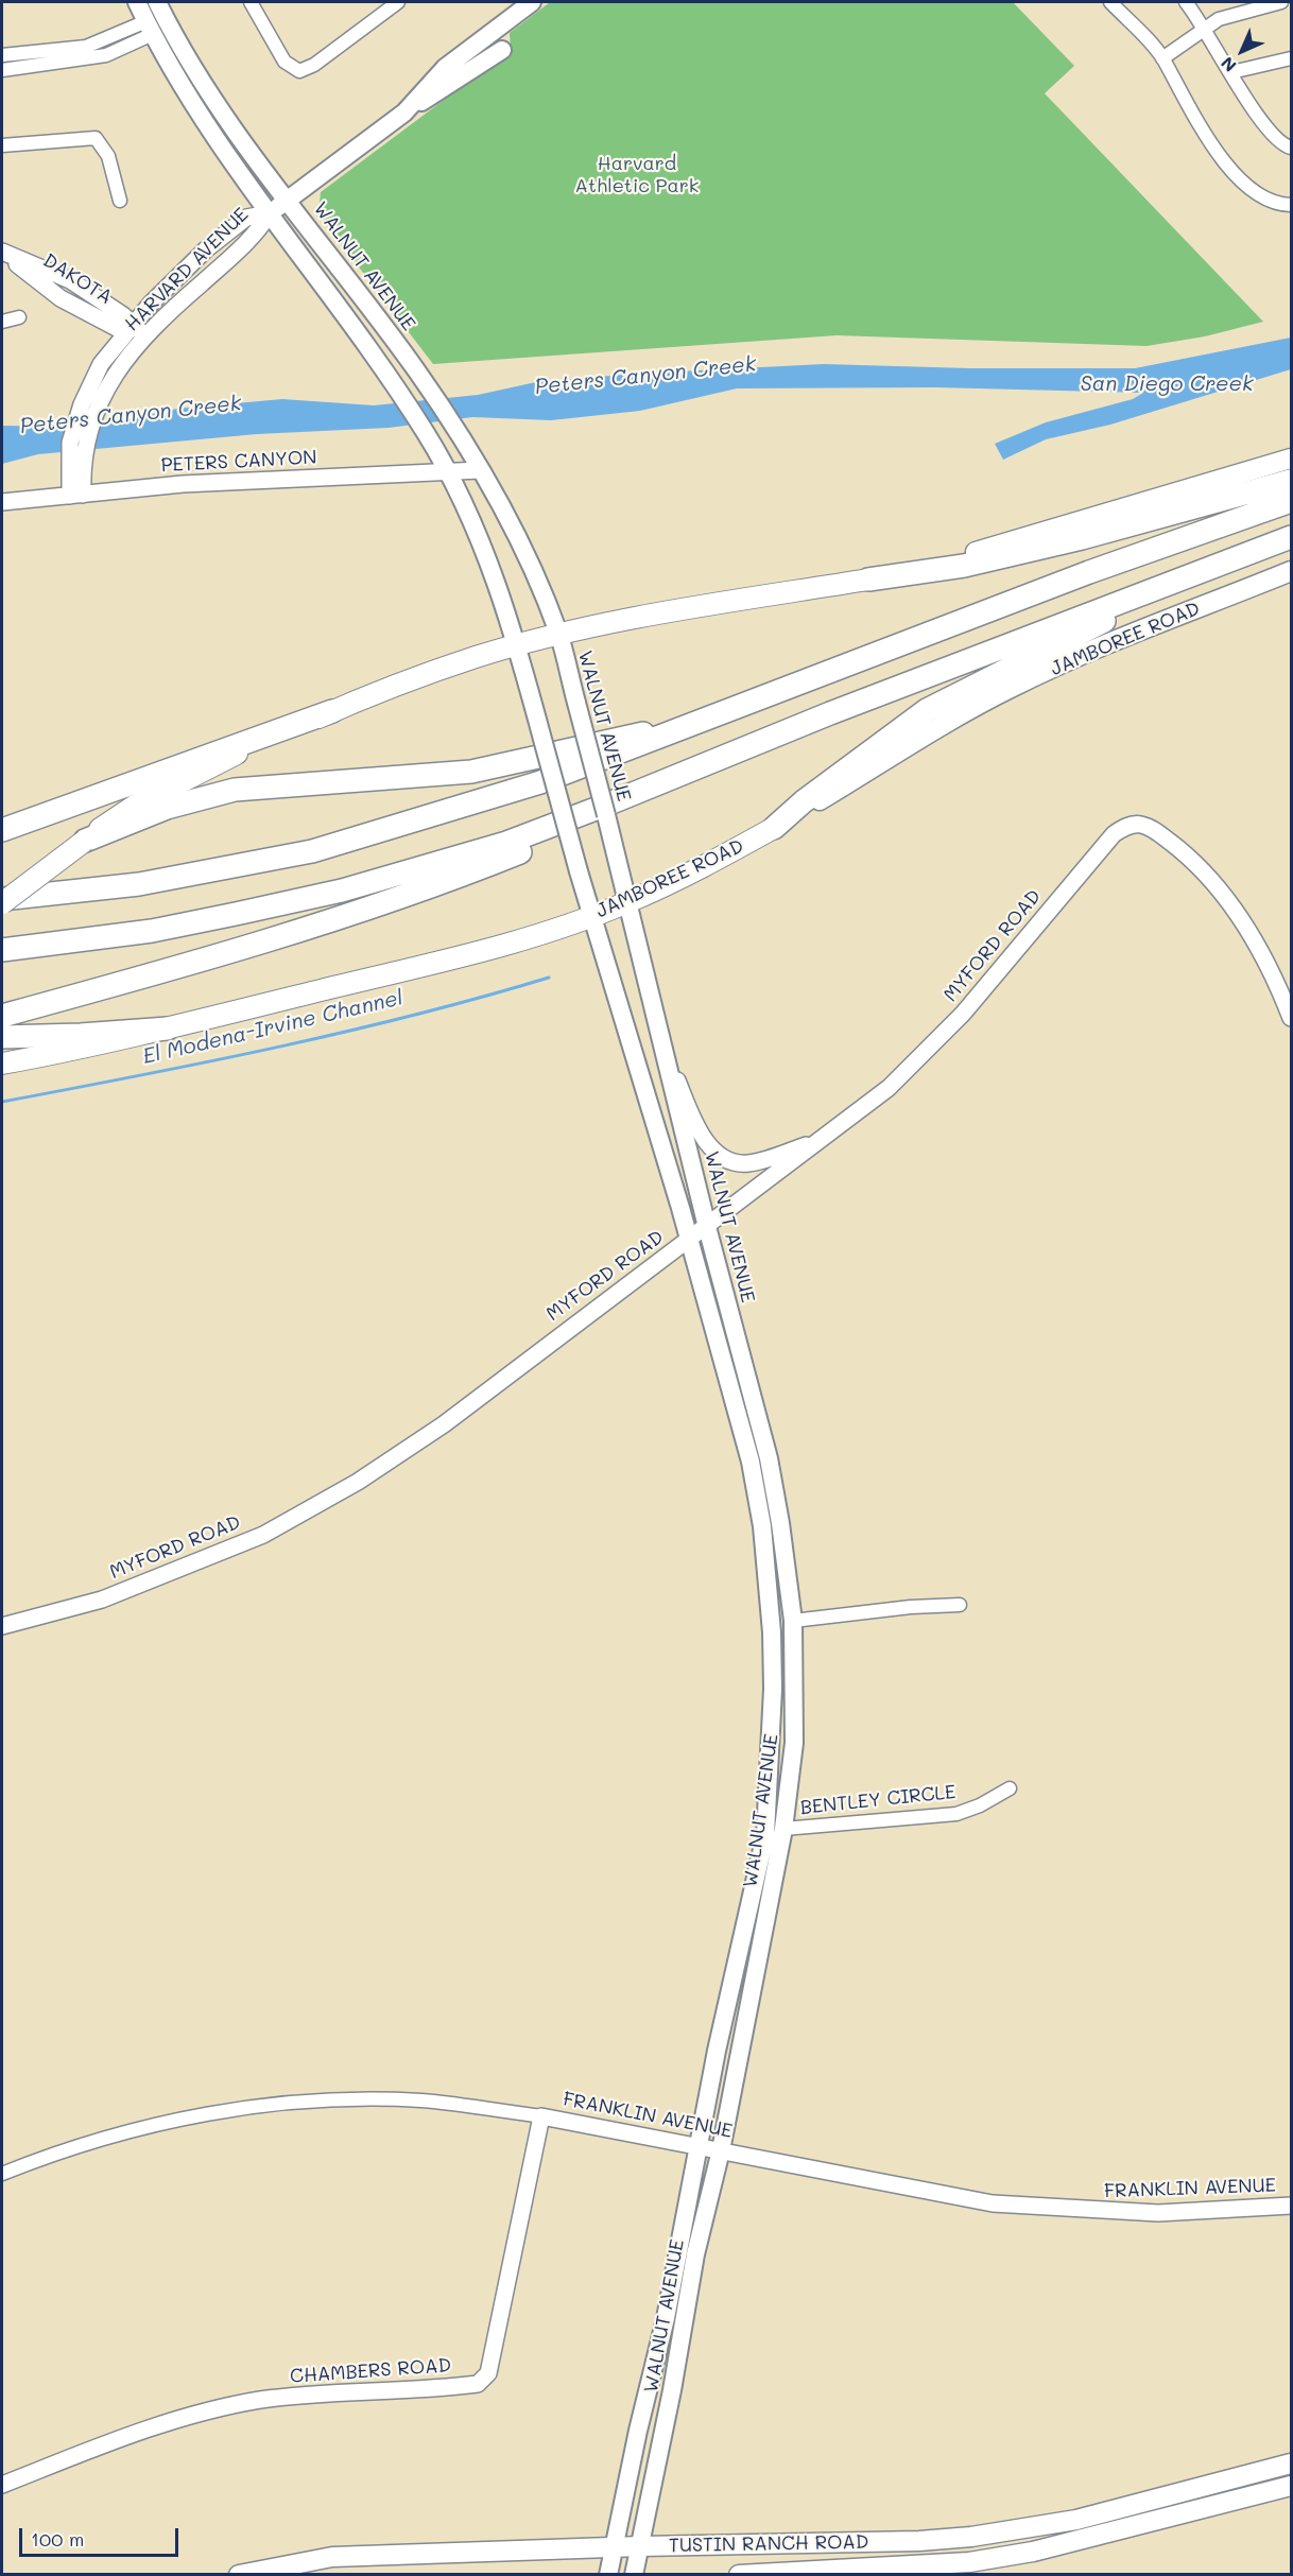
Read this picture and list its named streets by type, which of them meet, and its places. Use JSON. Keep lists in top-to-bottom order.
{
  "streets": {
    "highway": ["JAMBOREE ROAD"],
    "main road": ["WALNUT AVENUE", "HARVARD AVENUE", "TUSTIN RANCH ROAD"],
    "street": [
      "DAKOTA",
      "PETERS CANYON",
      "MYFORD ROAD",
      "BENTLEY CIRCLE",
      "FRANKLIN AVENUE",
      "CHAMBERS ROAD"
    ]
  },
  "crossings": [
    ["WALNUT AVENUE", "HARVARD AVENUE"],
    ["WALNUT AVENUE", "PETERS CANYON"],
    ["WALNUT AVENUE", "JAMBOREE ROAD"],
    ["WALNUT AVENUE", "MYFORD ROAD"],
    ["WALNUT AVENUE", "BENTLEY CIRCLE"],
    ["WALNUT AVENUE", "FRANKLIN AVENUE"],
    ["WALNUT AVENUE", "TUSTIN RANCH ROAD"],
    ["HARVARD AVENUE", "DAKOTA"],
    ["HARVARD AVENUE", "PETERS CANYON"],
    ["FRANKLIN AVENUE", "CHAMBERS ROAD"]
  ],
  "water": ["Peters Canyon Creek", "San Diego Creek", "El Modena-Irvine Channel"],
  "parks": ["Harvard Athletic Park"],
  "scale_bar": "100 m",
  "north": "bottom left"
}
